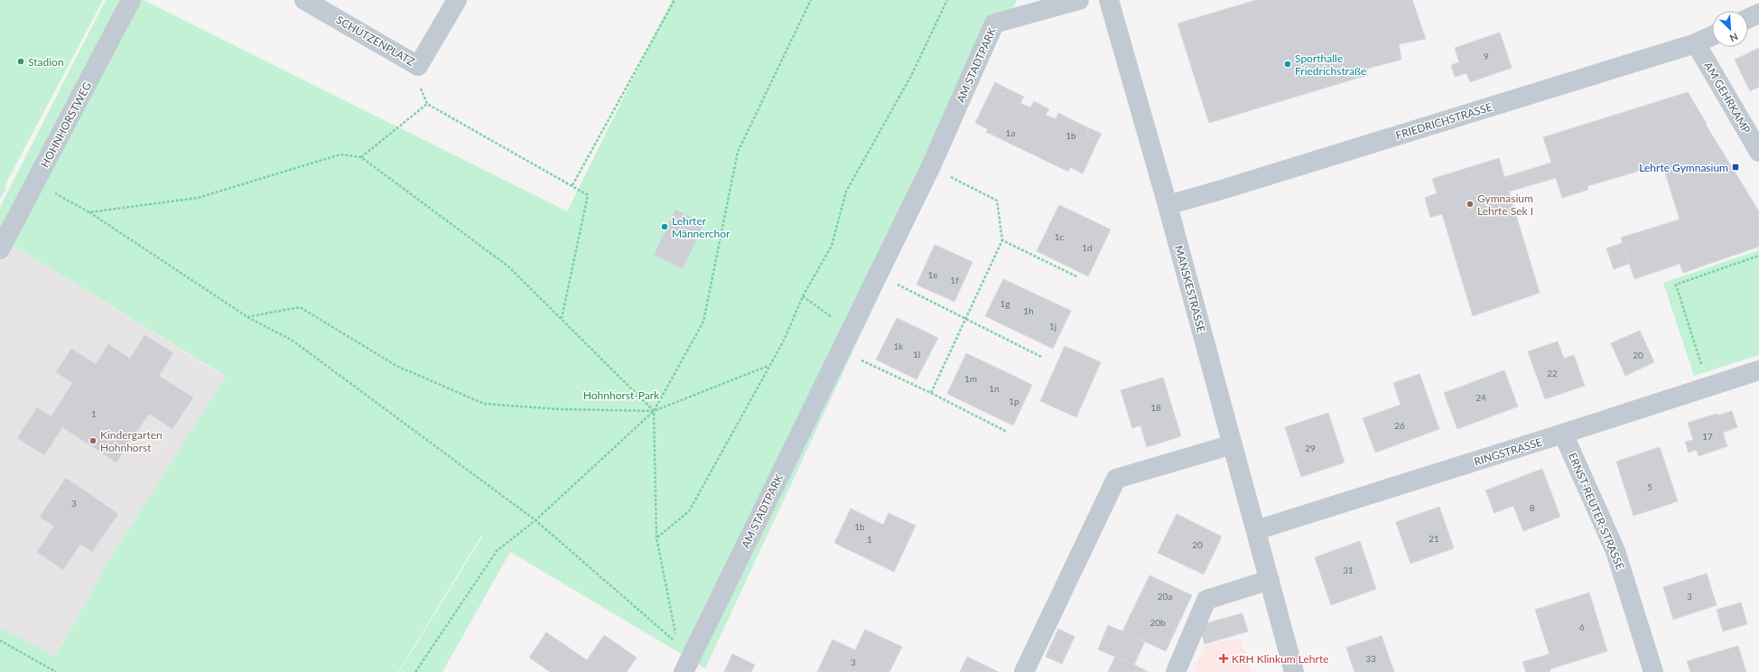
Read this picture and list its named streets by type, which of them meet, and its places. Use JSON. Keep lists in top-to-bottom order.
{
  "streets": {
    "street": [
      "SCHÜTZENPLATZ",
      "AM STADTPARK",
      "AM GEHRKAMP",
      "FRIEDRICHSTRASSE",
      "HOHNHORSTWEG",
      "MANSKESTRASSE",
      "RINGSTRASSE",
      "ERNST-REUTER-STRASSE"
    ]
  },
  "crossings": [
    ["AM GEHRKAMP", "FRIEDRICHSTRASSE"],
    ["FRIEDRICHSTRASSE", "MANSKESTRASSE"],
    ["MANSKESTRASSE", "RINGSTRASSE"],
    ["RINGSTRASSE", "ERNST-REUTER-STRASSE"]
  ],
  "parks": ["Hohnhorst-Park"],
  "places": {
    "other": [
      "Stadion",
      "Sporthalle Friedrichstraße",
      "Gymnasium Lehrte Sek I",
      "Lehrter Männerchor",
      "Kindergarten Hohnhorst"
    ],
    "transit": ["Lehrte Gymnasium"],
    "health": ["KRH Klinkum Lehrte"]
  },
  "house_numbers": [
    "9",
    "1a",
    "1b",
    "1c",
    "1d",
    "1e",
    "1f",
    "1g",
    "1h",
    "1j",
    "1k",
    "1l",
    "20",
    "22",
    "1m",
    "1n",
    "24",
    "1p",
    "18",
    "1",
    "26",
    "17",
    "29",
    "5",
    "3",
    "8",
    "1b",
    "21",
    "1",
    "20",
    "31",
    "20a",
    "3",
    "20b",
    "6",
    "33",
    "3"
  ],
  "north": "bottom right"
}
